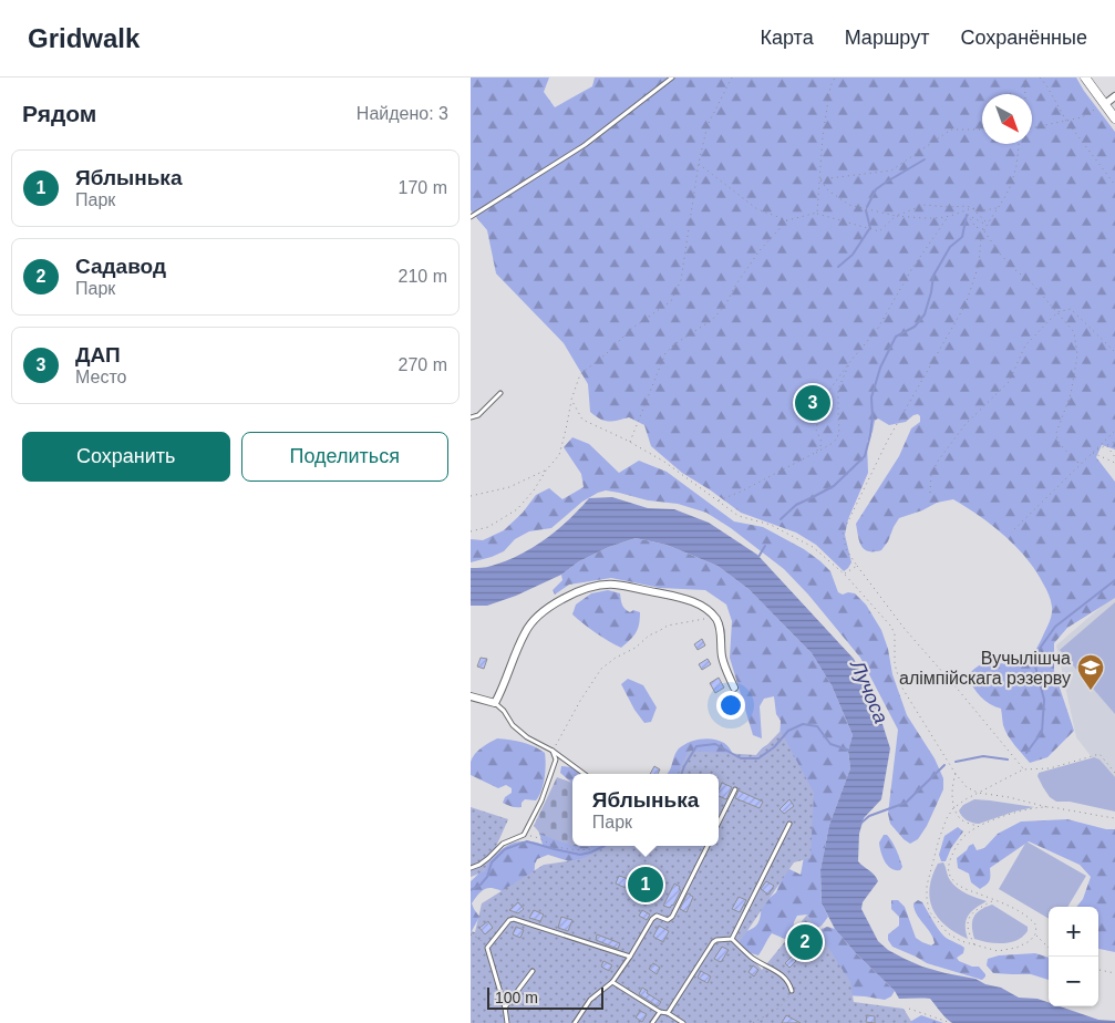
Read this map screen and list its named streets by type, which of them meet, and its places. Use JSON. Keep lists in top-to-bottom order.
{
  "water": ["Лучоса"],
  "places": {
    "school or university": ["Вучылішча алімпійскага рэзерву"]
  },
  "scale_bar": "100 m",
  "north": "bottom right",
  "page": {
    "header": "Gridwalk",
    "nav": ["Карта", "Маршрут", "Сохранённые"],
    "heading": ["Рядом", "Найдено: 3"],
    "list": [
      {
        "mark": "1",
        "name": "Яблынька",
        "note": "Парк",
        "value": "170 m"
      },
      {
        "mark": "2",
        "name": "Садавод",
        "note": "Парк",
        "value": "210 m"
      },
      {
        "mark": "3",
        "name": "ДАП",
        "note": "Место",
        "value": "270 m"
      }
    ],
    "pins": ["3", "1", "2"],
    "buttons": ["Сохранить", "Поделиться"],
    "popup": ["Яблынька", "Парк"],
    "map_buttons": ["+", "−"],
    "scale": "100 m"
  }
}
